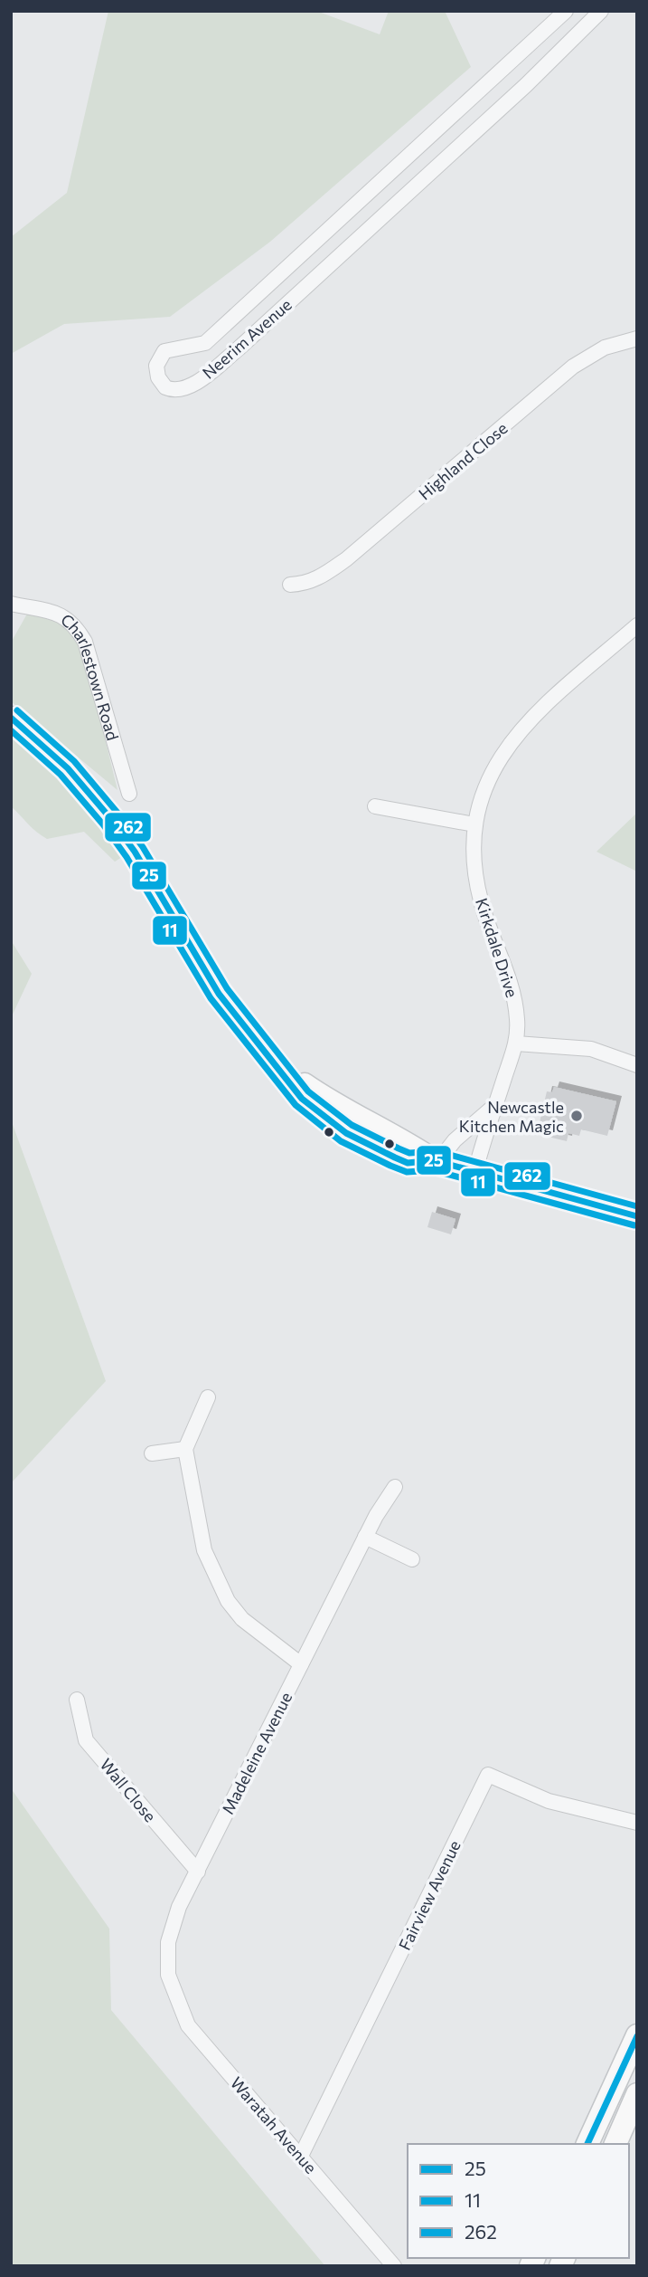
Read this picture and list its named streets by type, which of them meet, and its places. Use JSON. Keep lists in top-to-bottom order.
{
  "streets": {
    "street": [
      "Neerim Avenue",
      "Highland Close",
      "Charlestown Road",
      "Kirkdale Drive",
      "Madeleine Avenue",
      "Wall Close",
      "Fairview Avenue",
      "Waratah Avenue"
    ]
  },
  "crossings": [
    ["Madeleine Avenue", "Wall Close"],
    ["Madeleine Avenue", "Waratah Avenue"],
    ["Fairview Avenue", "Waratah Avenue"]
  ],
  "places": ["Newcastle Kitchen Magic"],
  "lines": ["transit line 262", "transit line 25", "transit line 11"],
  "legend": ["25", "11", "262"]
}
